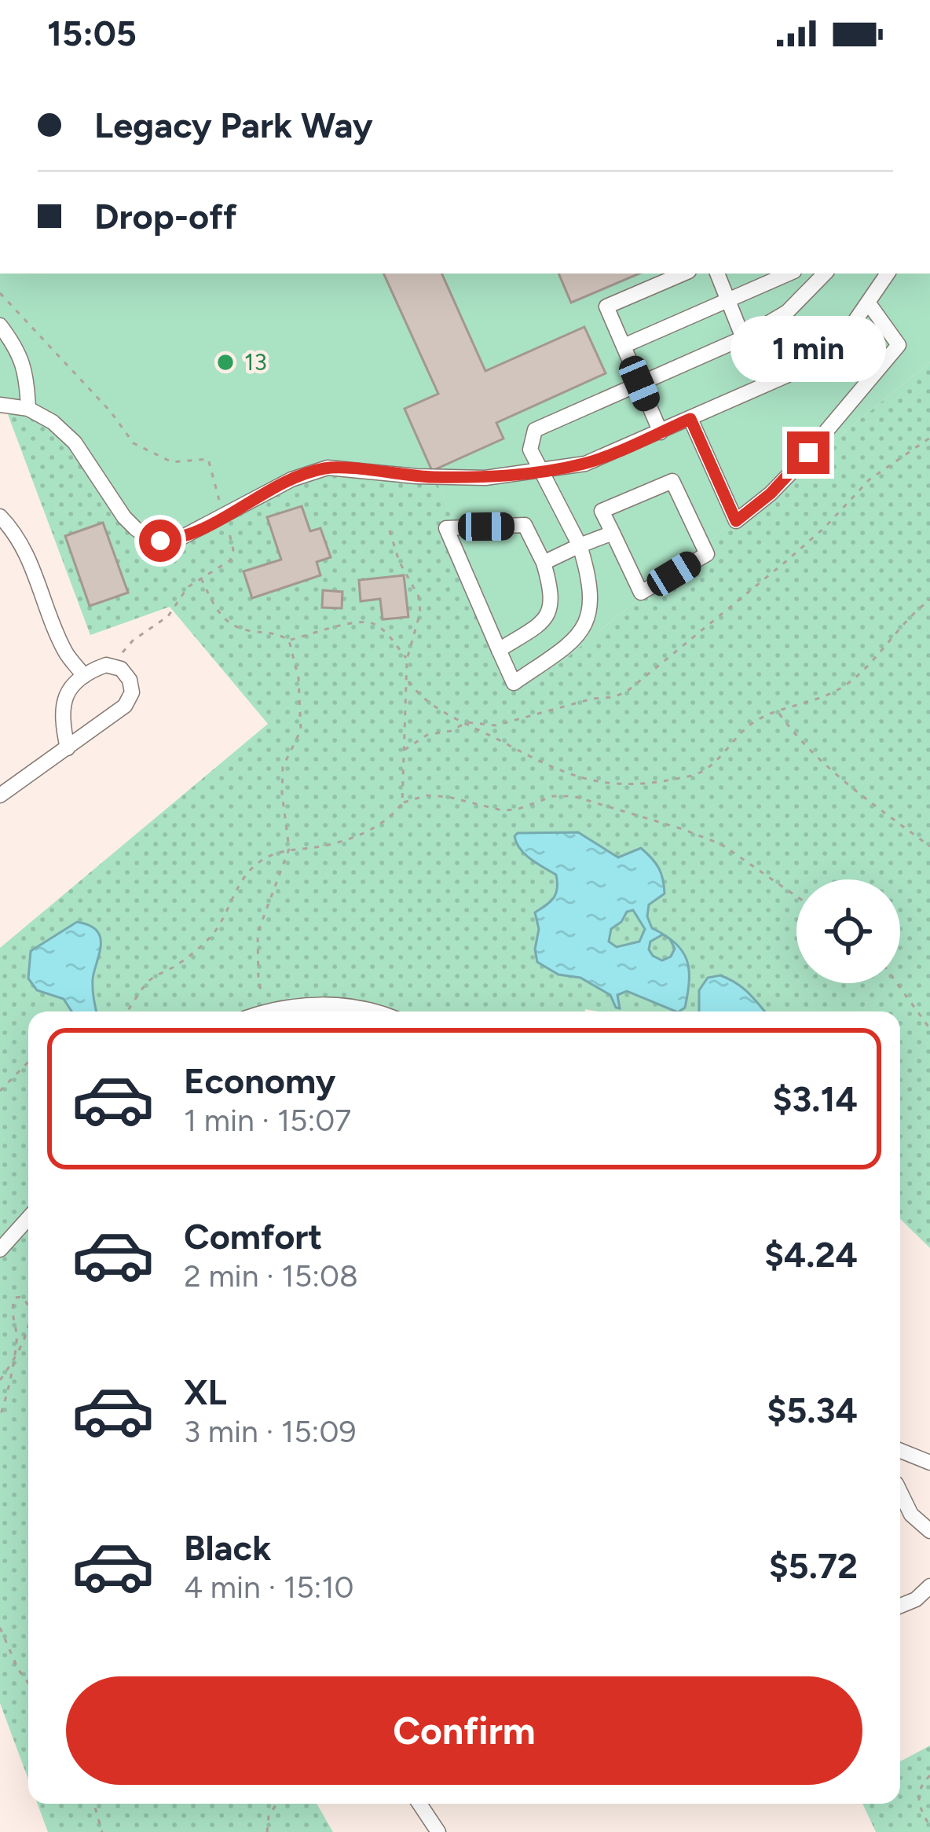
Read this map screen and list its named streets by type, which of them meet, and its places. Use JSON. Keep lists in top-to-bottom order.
{
  "places": ["13"],
  "page": {
    "status": "15:05",
    "banner": ["Legacy Park Way", "Drop-off"],
    "bubble": "1 min",
    "list": [
      {
        "name": "Economy",
        "note": "1 min · 15:07",
        "value": "$3.14"
      },
      {
        "name": "Comfort",
        "note": "2 min · 15:08",
        "value": "$4.24"
      },
      {
        "name": "XL",
        "note": "3 min · 15:09",
        "value": "$5.34"
      },
      {
        "name": "Black",
        "note": "4 min · 15:10",
        "value": "$5.72"
      }
    ],
    "buttons": "Confirm"
  }
}
